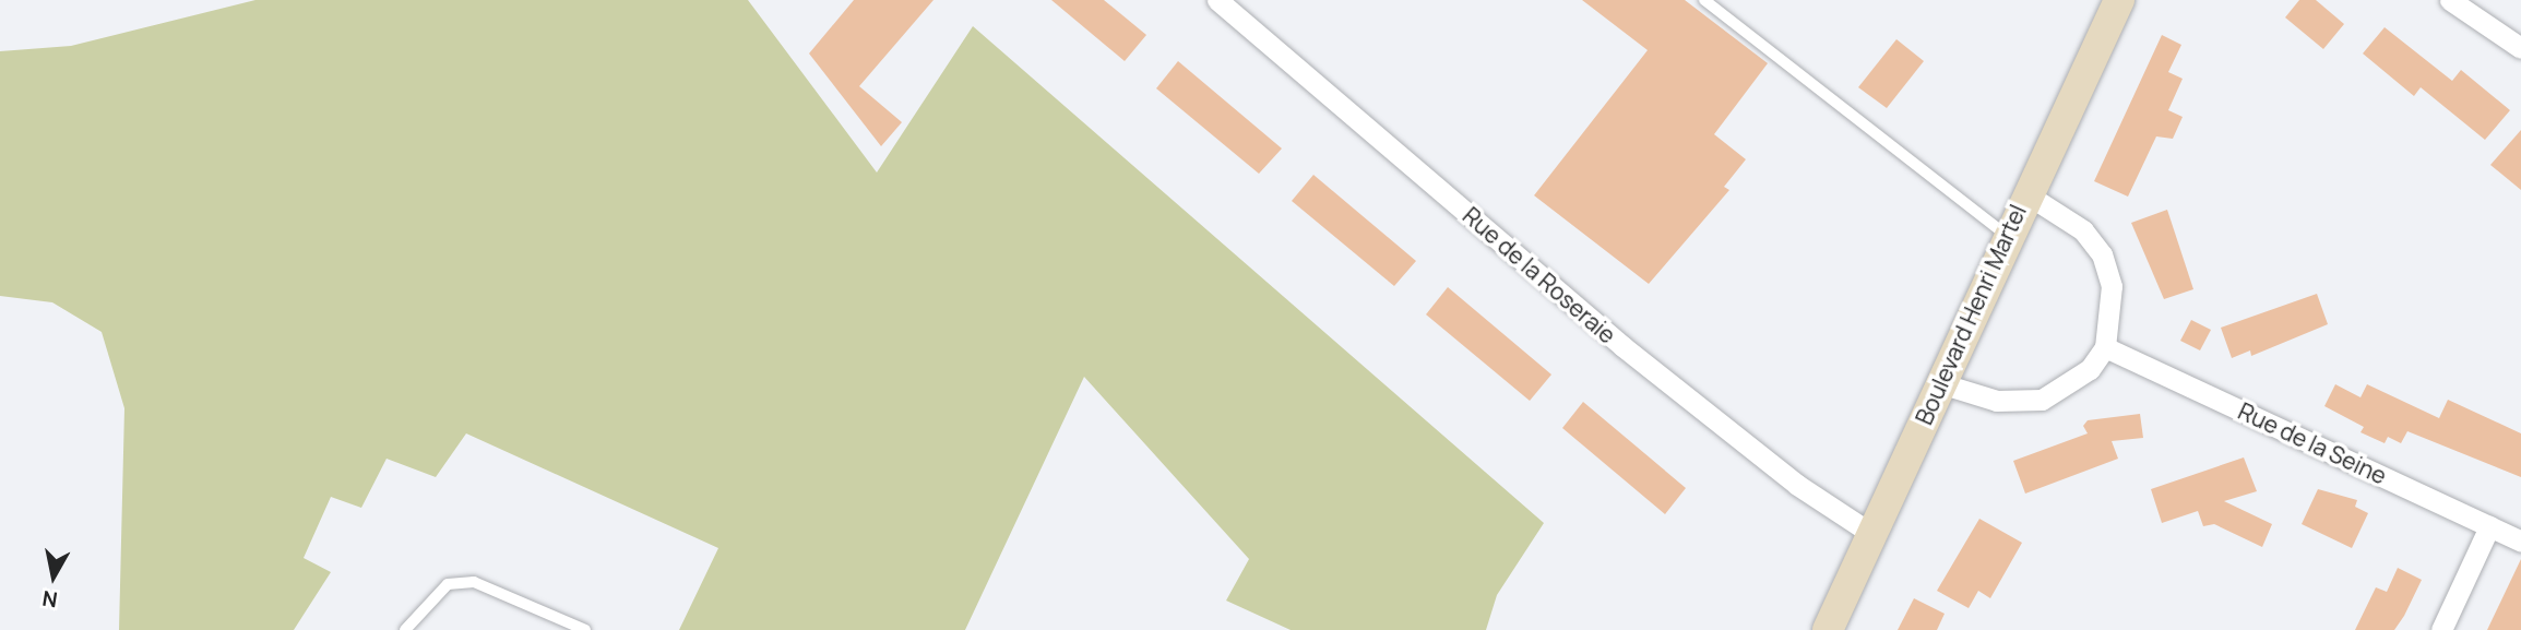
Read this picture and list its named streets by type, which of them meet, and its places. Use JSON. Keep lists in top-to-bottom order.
{
  "streets": {
    "street": ["Rue de la Roseraie", "Boulevard Henri Martel", "Rue de la Seine"]
  },
  "crossings": [
    ["Rue de la Roseraie", "Boulevard Henri Martel"]
  ],
  "north": "bottom"
}
